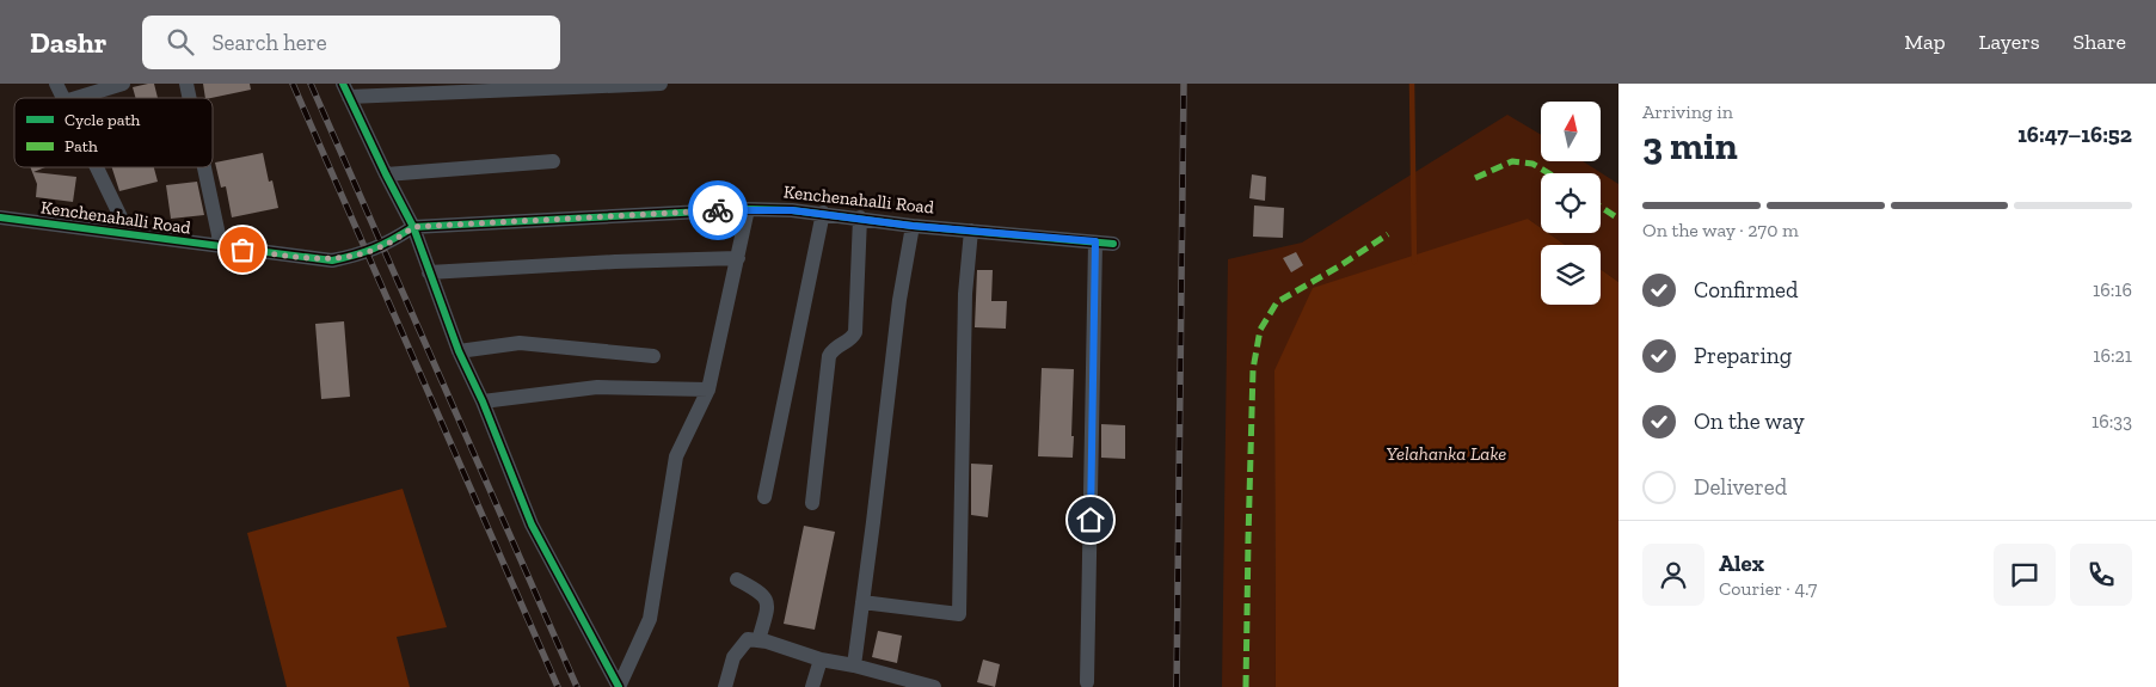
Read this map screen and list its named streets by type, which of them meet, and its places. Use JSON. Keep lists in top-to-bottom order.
{
  "streets": {
    "street": ["Kenchenahalli Road"]
  },
  "water": ["Yelahanka Lake"],
  "legend": ["Cycle path", "Path"],
  "north": "top",
  "page": {
    "header": "Dashr",
    "search": "Search here",
    "nav": ["Map", "Layers", "Share"],
    "heading": ["3 min", "Arriving in", "16:47–16:52"],
    "panel": ["Alex", "Courier · 4.7"],
    "bar": "On the way · 270 m",
    "list": [
      ["Confirmed", "16:16"],
      ["Preparing", "16:21"],
      ["On the way", "16:33"],
      "Delivered"
    ]
  }
}
